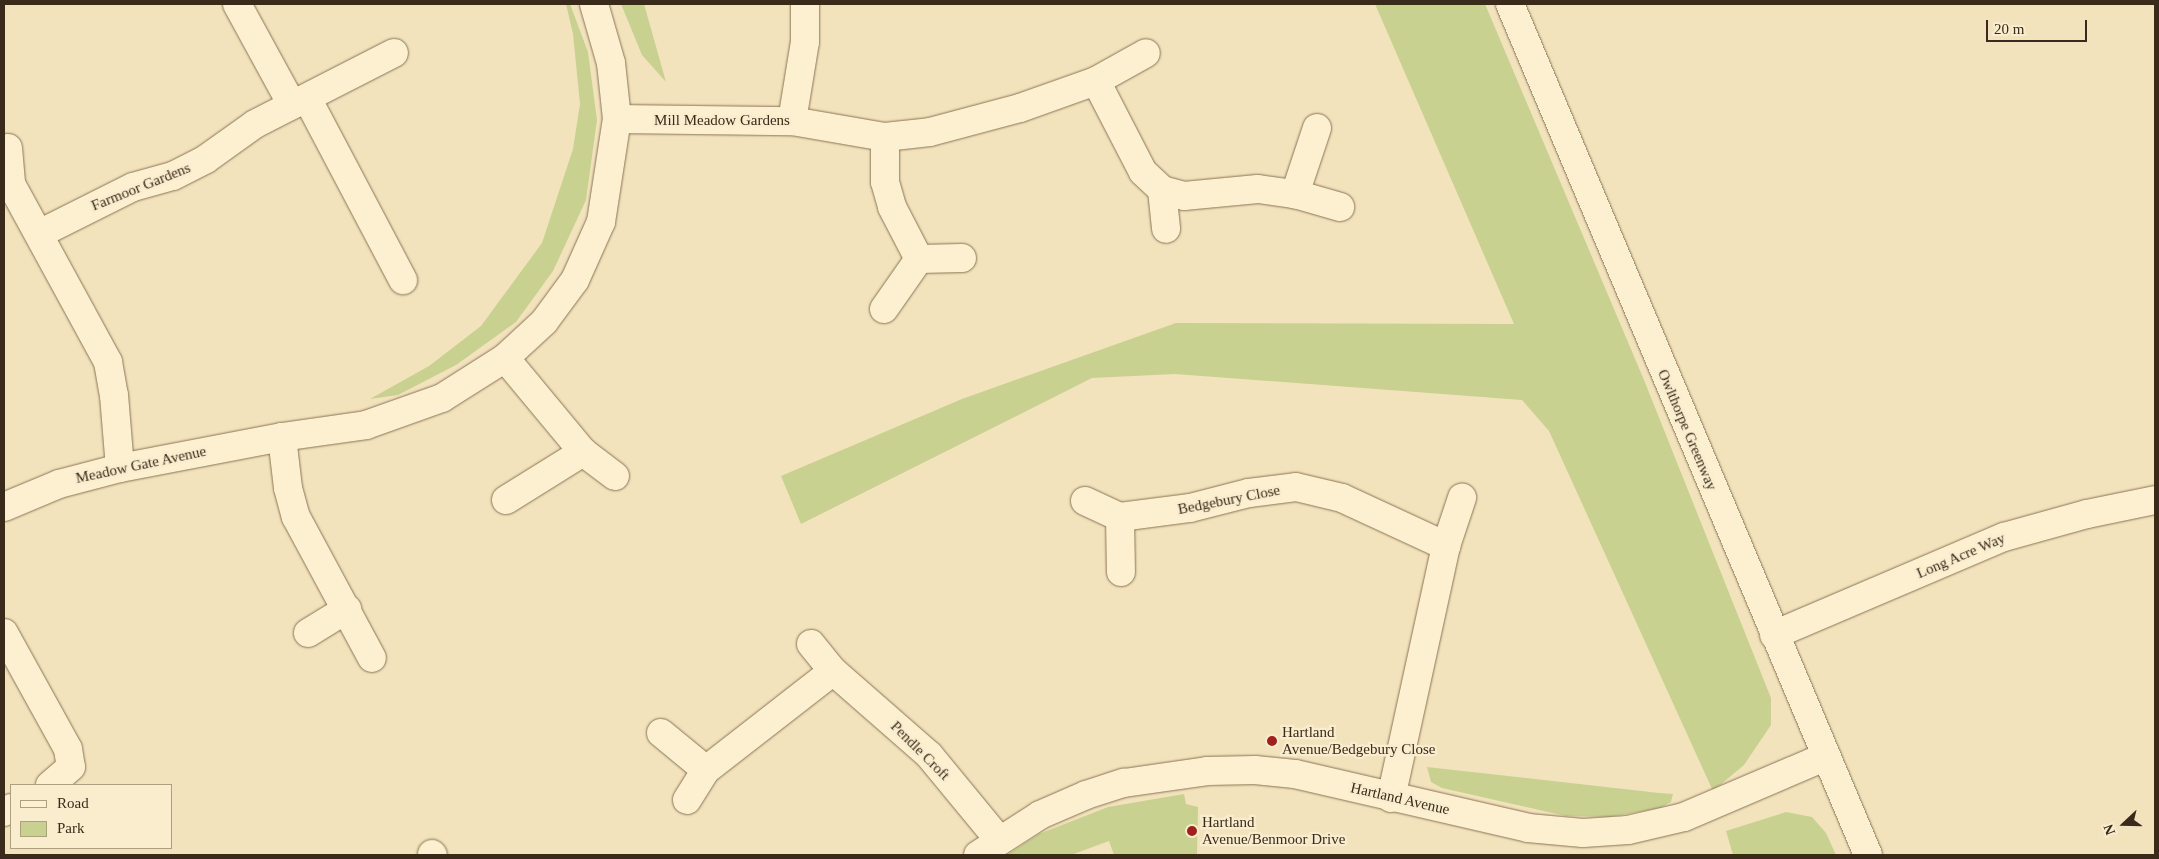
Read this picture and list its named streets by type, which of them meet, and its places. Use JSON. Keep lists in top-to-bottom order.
{
  "streets": {
    "street": [
      "Mill Meadow Gardens",
      "Farmoor Gardens",
      "Owlthorpe Greenway",
      "Meadow Gate Avenue",
      "Bedgebury Close",
      "Long Acre Way",
      "Pendle Croft",
      "Hartland Avenue"
    ]
  },
  "crossings": [
    ["Mill Meadow Gardens", "Meadow Gate Avenue"],
    ["Owlthorpe Greenway", "Long Acre Way"],
    ["Owlthorpe Greenway", "Hartland Avenue"],
    ["Pendle Croft", "Hartland Avenue"]
  ],
  "places": ["Hartland Avenue/Bedgebury Close", "Hartland Avenue/Benmoor Drive"],
  "legend": ["Road", "Park"],
  "scale_bar": "20 m",
  "north": "left"
}
